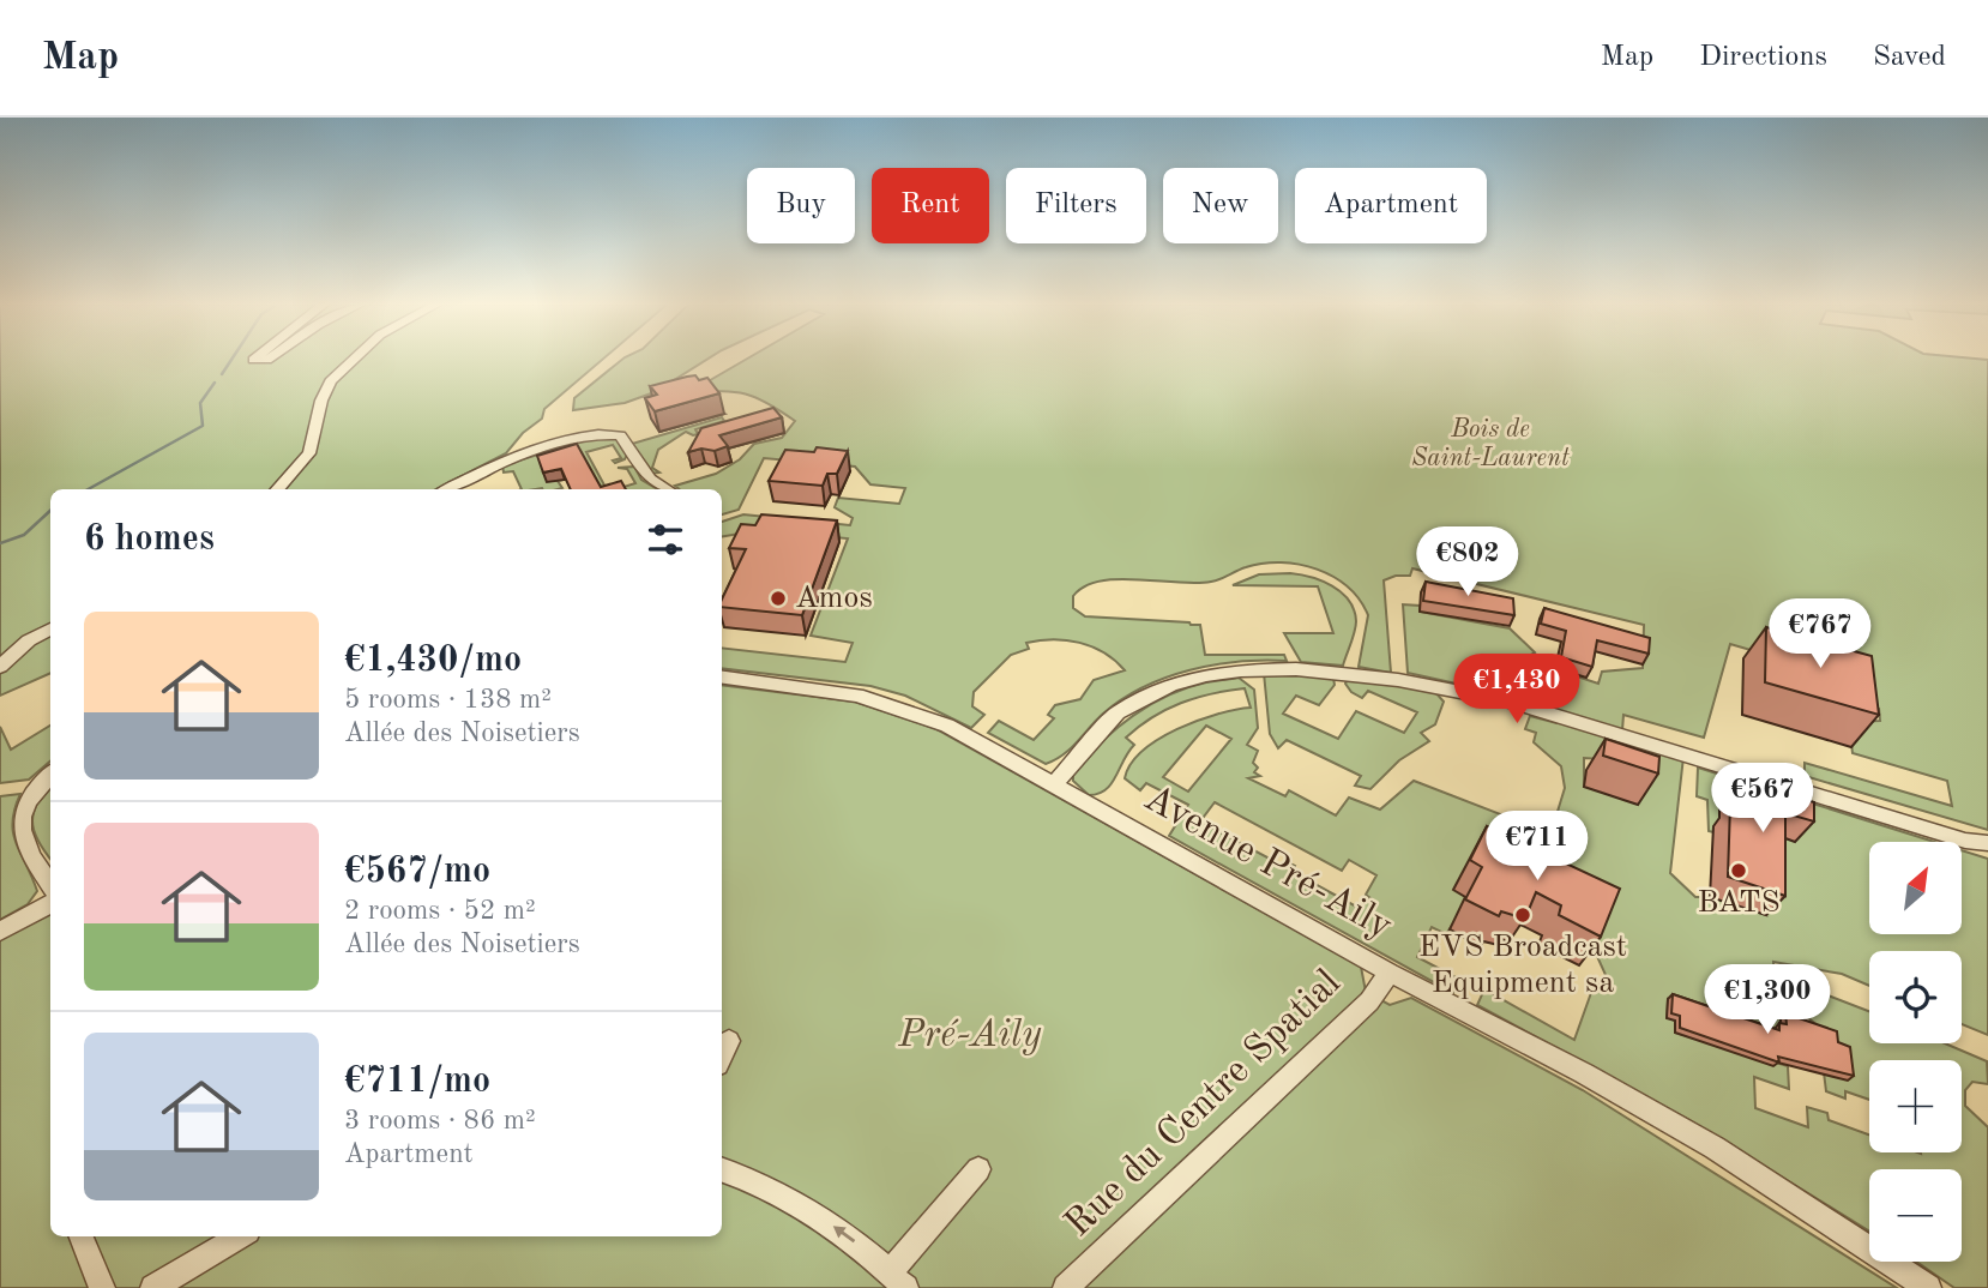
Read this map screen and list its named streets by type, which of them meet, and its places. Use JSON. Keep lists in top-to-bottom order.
{
  "streets": {
    "street": ["Avenue Pré-Aily", "Rue du Centre Spatial"]
  },
  "crossings": [
    ["Avenue Pré-Aily", "Rue du Centre Spatial"]
  ],
  "parks": ["Bois de Saint-Laurent", "Pré-Aily"],
  "places": ["Amos", "BATS", "EVS Broadcast Equipment sa"],
  "north": "top right",
  "page": {
    "header": "Map",
    "nav": ["Map", "Directions", "Saved"],
    "chip": [
      "Buy",
      "Rent",
      "Filters",
      "New",
      "Apartment"
    ],
    "heading": "6 homes",
    "price": [
      "€802",
      "€767",
      "€1,430",
      "€567",
      "€711",
      "€1,300"
    ],
    "list": [
      {
        "name": "€1,430/mo",
        "note": "5 rooms · 138 m² · Allée des Noisetiers"
      },
      {
        "name": "€567/mo",
        "note": "2 rooms · 52 m² · Allée des Noisetiers"
      },
      {
        "name": "€711/mo",
        "note": "3 rooms · 86 m² · Apartment"
      }
    ],
    "map_buttons": ["+", "−"]
  }
}
